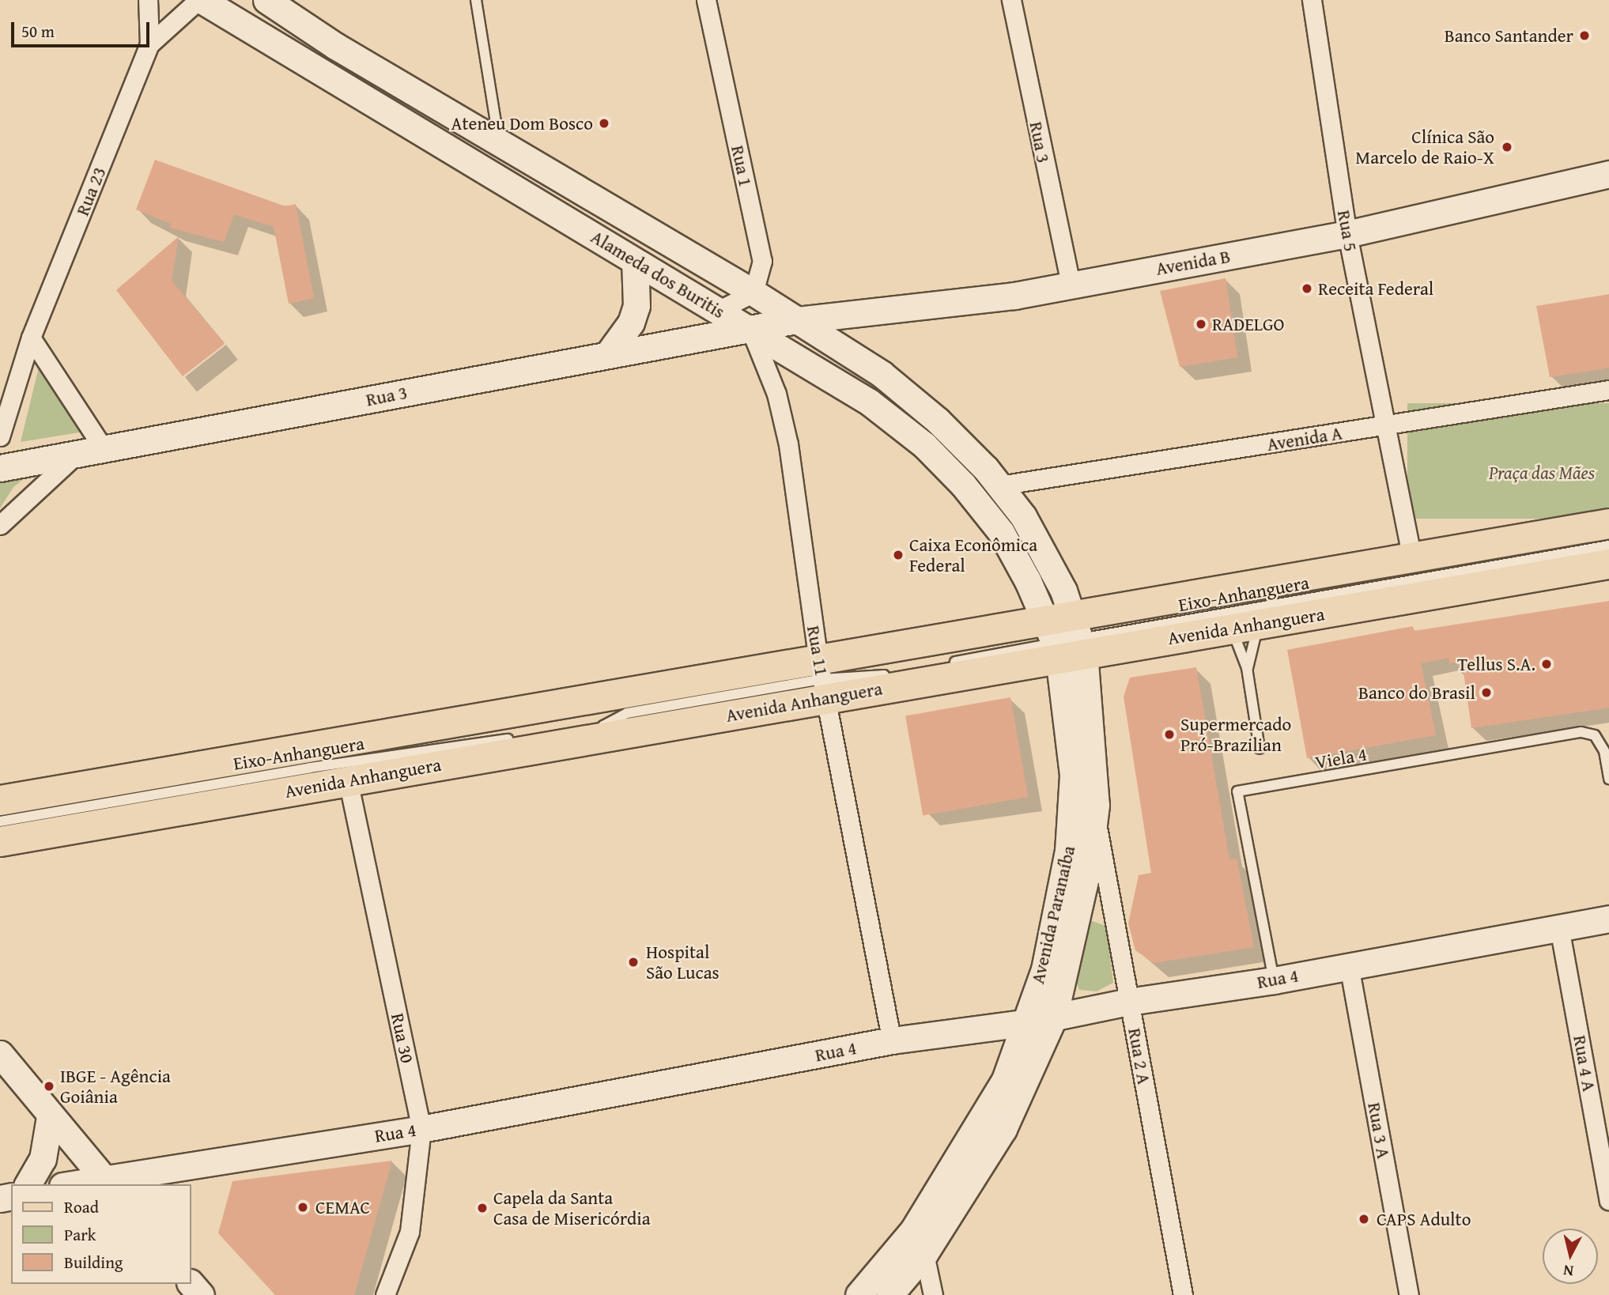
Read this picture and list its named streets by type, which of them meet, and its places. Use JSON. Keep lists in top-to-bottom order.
{
  "streets": {
    "main road": [
      "Rua 3",
      "Avenida B",
      "Alameda dos Buritis",
      "Avenida Anhanguera",
      "Avenida Paranaíba",
      "Rua 4"
    ],
    "street": [
      "Rua 1",
      "Rua 23",
      "Rua 5",
      "Avenida A",
      "Rua 11",
      "Rua 30",
      "Rua 2 A",
      "Rua 4 A",
      "Rua 3 A"
    ],
    "lane": ["Eixo-Anhanguera", "Viela 4"]
  },
  "crossings": [
    ["Rua 3", "Avenida B"],
    ["Rua 3", "Alameda dos Buritis"],
    ["Rua 3", "Rua 11"],
    ["Rua 1", "Alameda dos Buritis"],
    ["Rua 23", "Alameda dos Buritis"],
    ["Rua 5", "Avenida B"],
    ["Rua 5", "Avenida A"],
    ["Rua 5", "Avenida Anhanguera"],
    ["Avenida B", "Alameda dos Buritis"],
    ["Avenida B", "Rua 11"],
    ["Alameda dos Buritis", "Avenida A"],
    ["Alameda dos Buritis", "Eixo-Anhanguera"],
    ["Alameda dos Buritis", "Avenida Anhanguera"],
    ["Alameda dos Buritis", "Rua 11"],
    ["Alameda dos Buritis", "Avenida Paranaíba"],
    ["Eixo-Anhanguera", "Avenida Anhanguera"],
    ["Eixo-Anhanguera", "Avenida Paranaíba"],
    ["Avenida Anhanguera", "Rua 11"],
    ["Avenida Anhanguera", "Avenida Paranaíba"],
    ["Avenida Anhanguera", "Rua 30"],
    ["Rua 11", "Rua 4"],
    ["Viela 4", "Rua 4"],
    ["Avenida Paranaíba", "Rua 4"],
    ["Avenida Paranaíba", "Rua 2 A"],
    ["Rua 4", "Rua 30"],
    ["Rua 4", "Rua 2 A"],
    ["Rua 4", "Rua 4 A"],
    ["Rua 4", "Rua 3 A"]
  ],
  "parks": ["Praça das Mães"],
  "places": [
    "Banco Santander",
    "Ateneu Dom Bosco",
    "Clínica São Marcelo de Raio-X",
    "Receita Federal",
    "RADELGO",
    "Caixa Econômica Federal",
    "Tellus S.A.",
    "Banco do Brasil",
    "Supermercado Pró-Brazilian",
    "Hospital São Lucas",
    "IBGE - Agência Goiânia",
    "CEMAC",
    "Capela da Santa Casa de Misericórdia",
    "CAPS Adulto"
  ],
  "legend": ["Road", "Park", "Building"],
  "scale_bar": "50 m",
  "north": "bottom"
}
